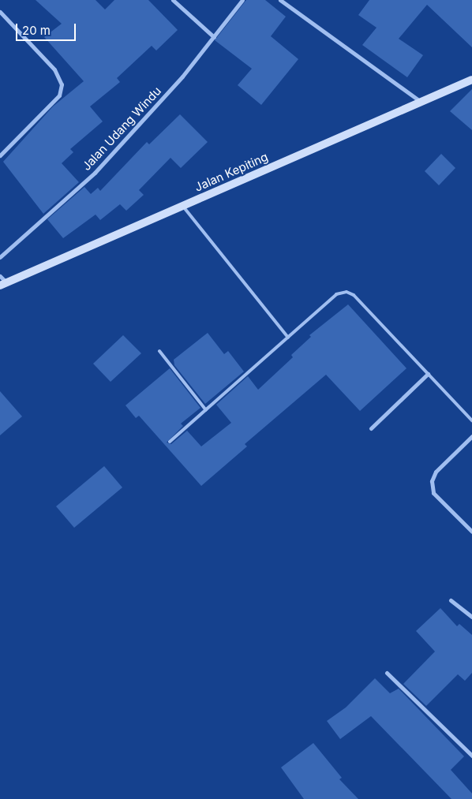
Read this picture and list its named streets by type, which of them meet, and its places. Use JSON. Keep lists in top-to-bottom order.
{
  "streets": {
    "main road": ["Jalan Kepiting"],
    "street": ["Jalan Udang Windu"]
  },
  "scale_bar": "20 m"
}
